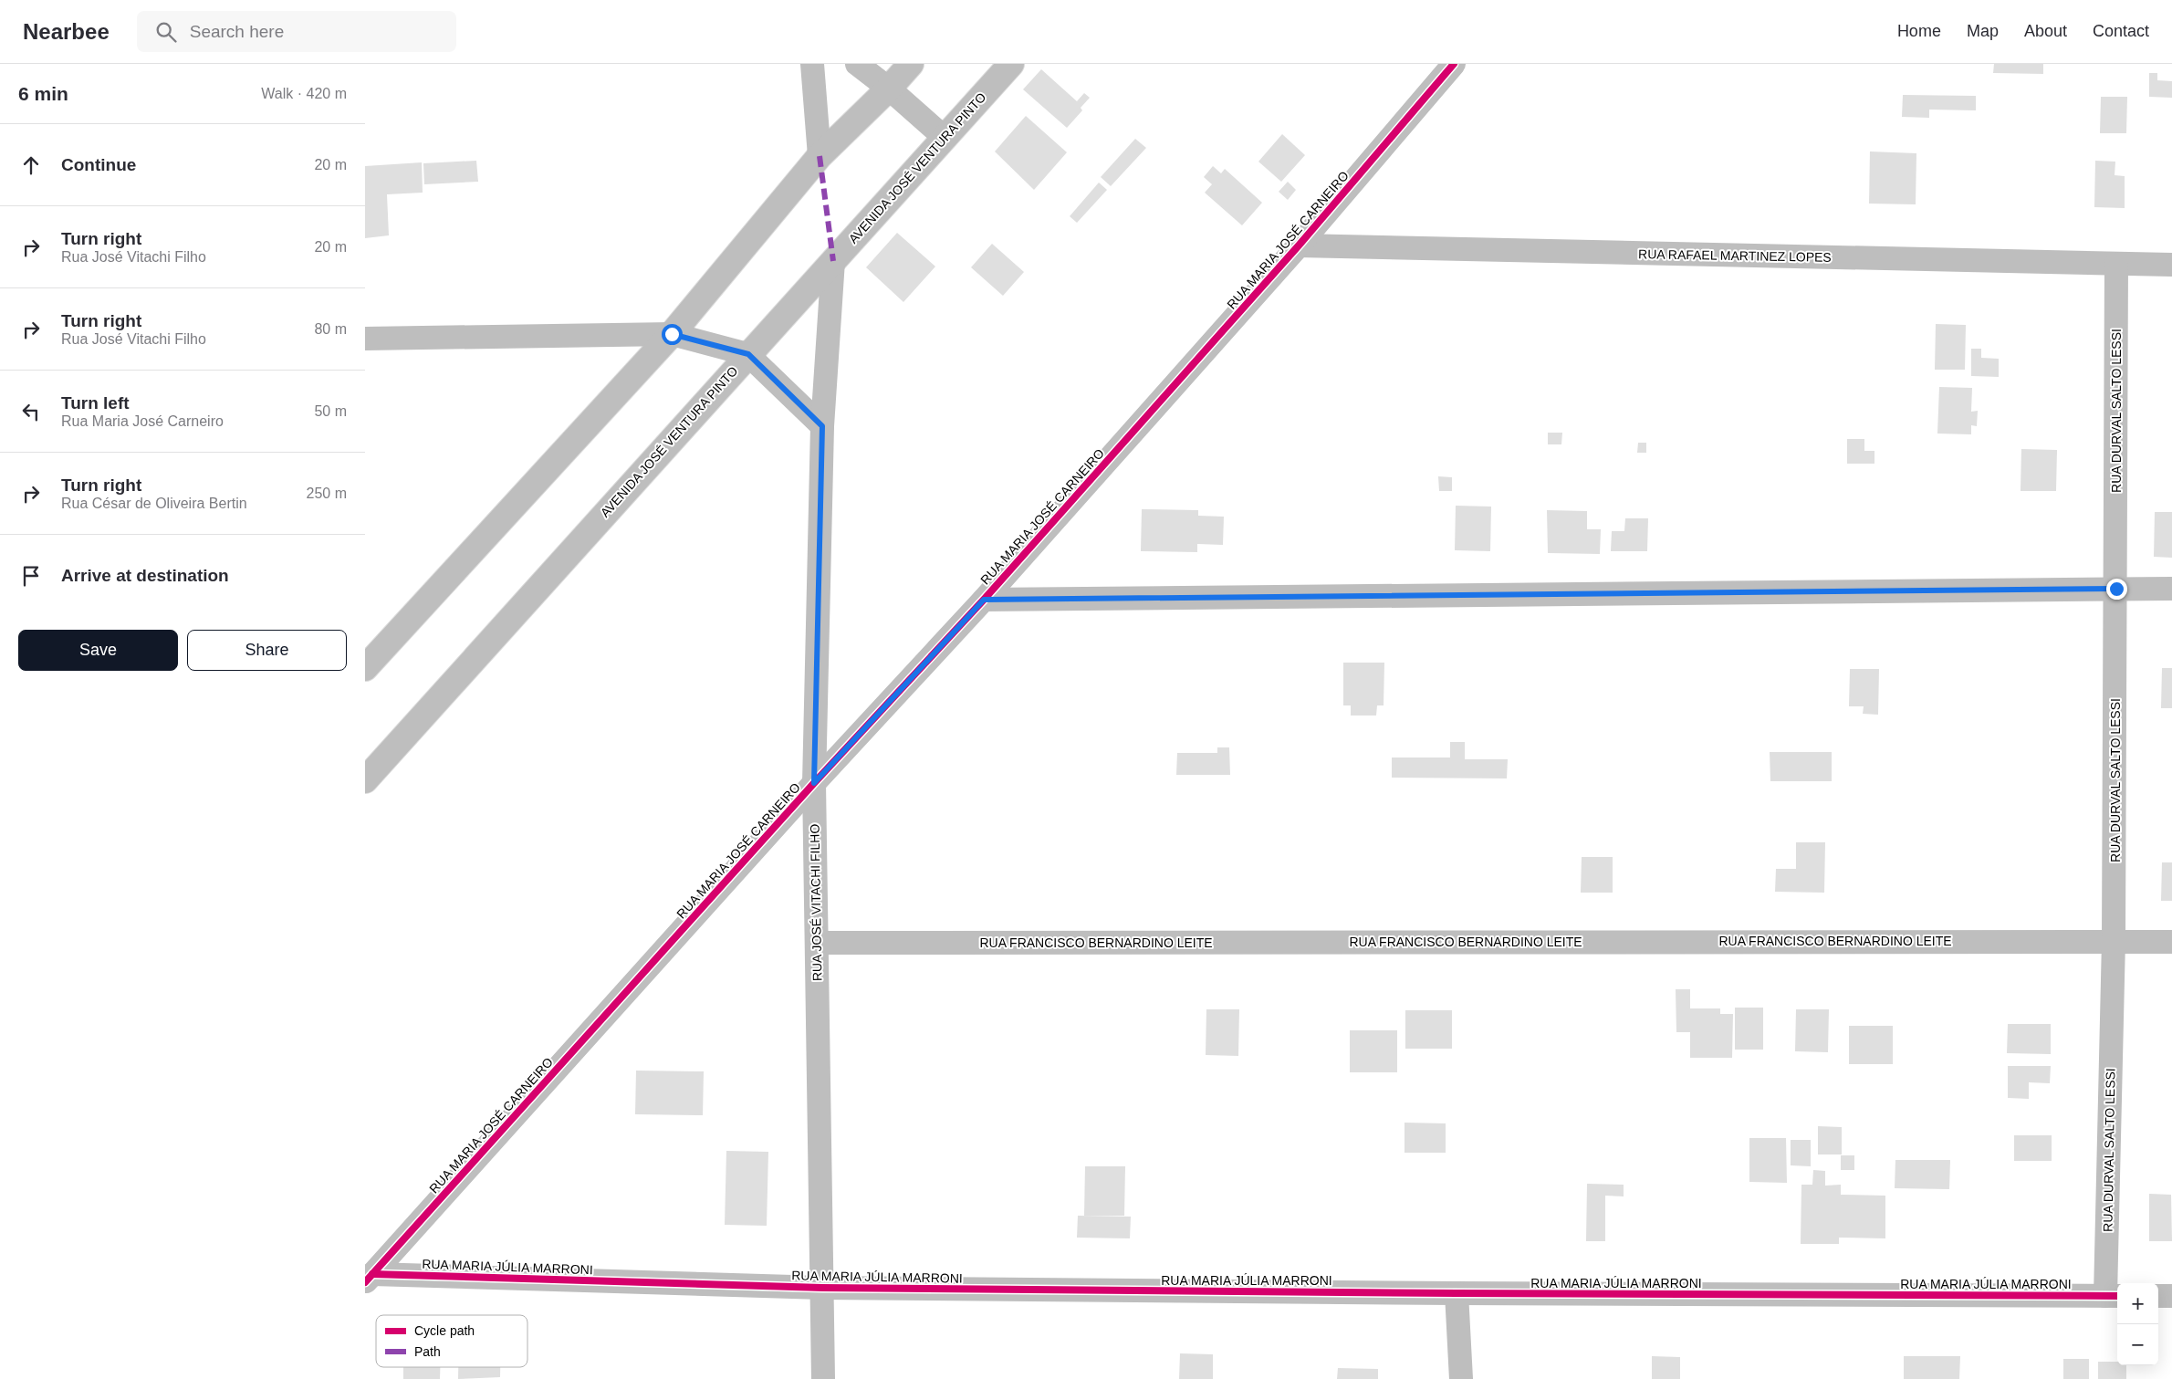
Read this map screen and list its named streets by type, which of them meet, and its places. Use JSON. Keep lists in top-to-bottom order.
{
  "streets": {
    "main road": ["AVENIDA JOSÉ VENTURA PINTO"],
    "street": [
      "RUA MARIA JOSÉ CARNEIRO",
      "RUA RAFAEL MARTINEZ LOPES",
      "RUA DURVAL SALTO LESSI",
      "RUA JOSÉ VITACHI FILHO",
      "RUA FRANCISCO BERNARDINO LEITE",
      "RUA MARIA JÚLIA MARRONI"
    ]
  },
  "crossings": [
    ["AVENIDA JOSÉ VENTURA PINTO", "RUA JOSÉ VITACHI FILHO"],
    ["RUA MARIA JOSÉ CARNEIRO", "RUA RAFAEL MARTINEZ LOPES"],
    ["RUA MARIA JOSÉ CARNEIRO", "RUA JOSÉ VITACHI FILHO"],
    ["RUA MARIA JOSÉ CARNEIRO", "RUA MARIA JÚLIA MARRONI"],
    ["RUA RAFAEL MARTINEZ LOPES", "RUA DURVAL SALTO LESSI"],
    ["RUA DURVAL SALTO LESSI", "RUA FRANCISCO BERNARDINO LEITE"],
    ["RUA DURVAL SALTO LESSI", "RUA MARIA JÚLIA MARRONI"],
    ["RUA JOSÉ VITACHI FILHO", "RUA FRANCISCO BERNARDINO LEITE"],
    ["RUA JOSÉ VITACHI FILHO", "RUA MARIA JÚLIA MARRONI"]
  ],
  "legend": ["Cycle path", "Path"],
  "page": {
    "header": "Nearbee",
    "search": "Search here",
    "nav": [
      "Home",
      "Map",
      "About",
      "Contact"
    ],
    "heading": ["6 min", "Walk · 420 m"],
    "list": [
      ["Continue", "20 m"],
      ["Turn right", "Rua José Vitachi Filho", "20 m"],
      ["Turn right", "Rua José Vitachi Filho", "80 m"],
      ["Turn left", "Rua Maria José Carneiro", "50 m"],
      ["Turn right", "Rua César de Oliveira Bertin", "250 m"],
      "Arrive at destination"
    ],
    "buttons": ["Save", "Share"],
    "map_buttons": ["+", "−"]
  }
}
